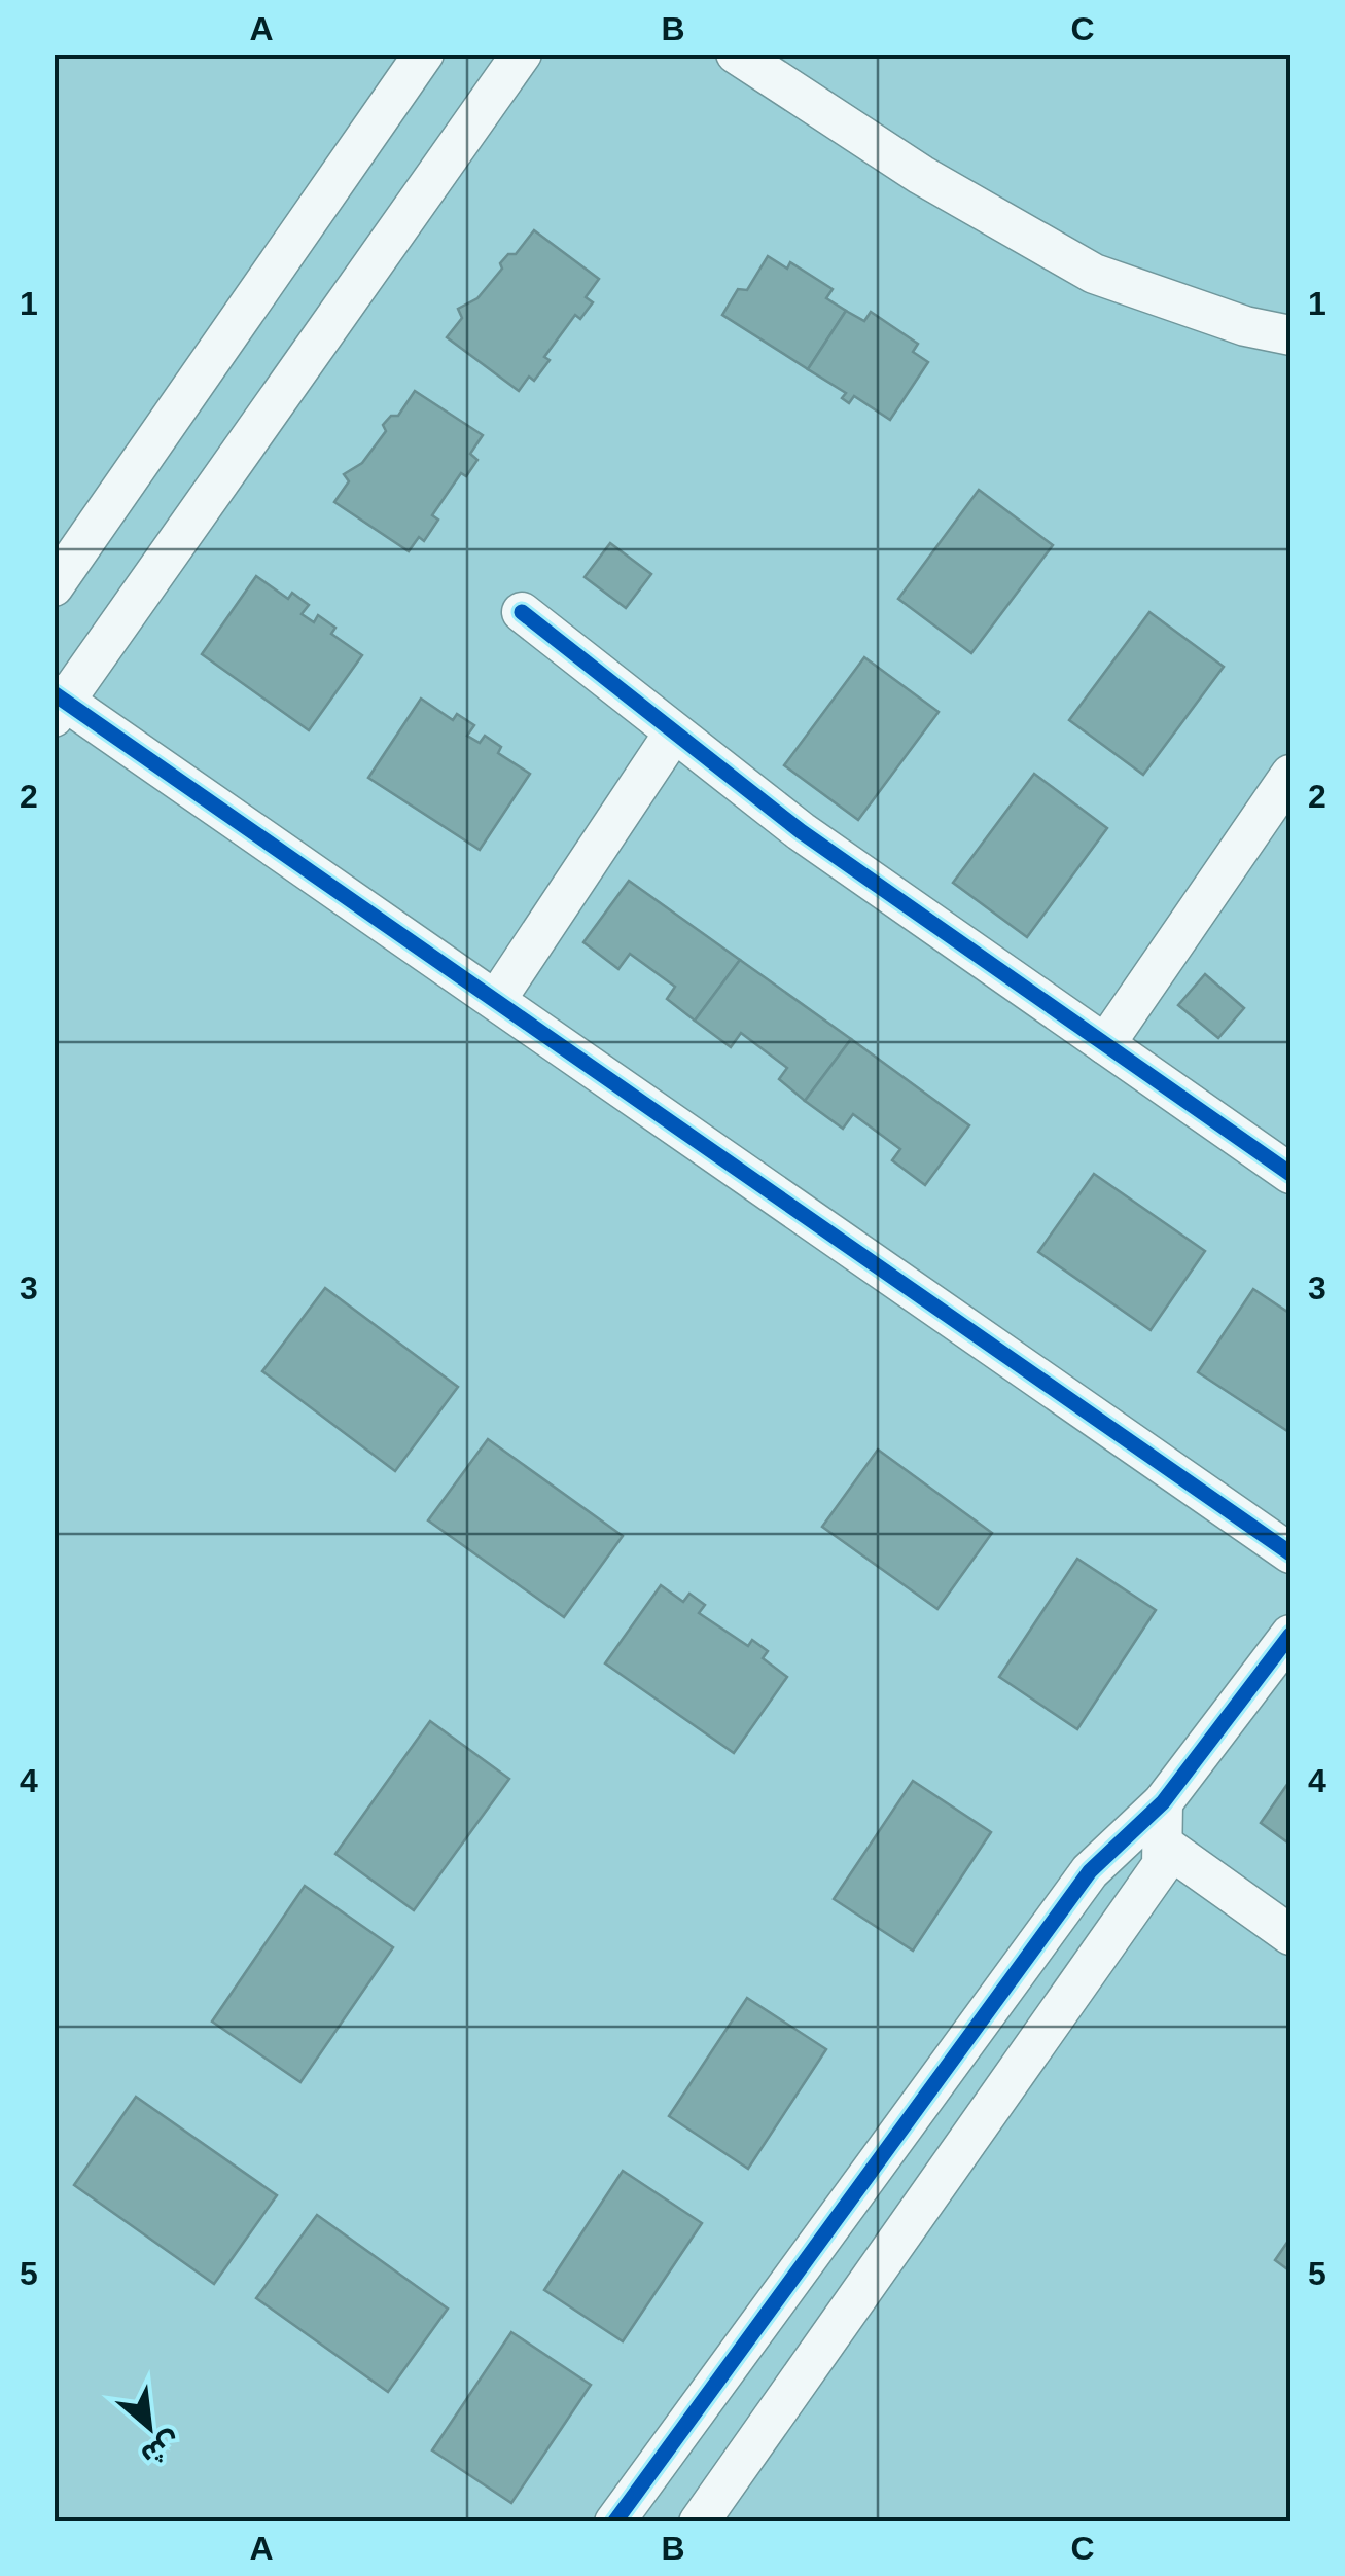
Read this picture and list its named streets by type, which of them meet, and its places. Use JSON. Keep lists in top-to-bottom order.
{
  "north": "bottom right",
  "grid": {
    "columns": ["A", "B", "C"],
    "rows": [
      "1",
      "2",
      "3",
      "4",
      "5"
    ]
  }
}
